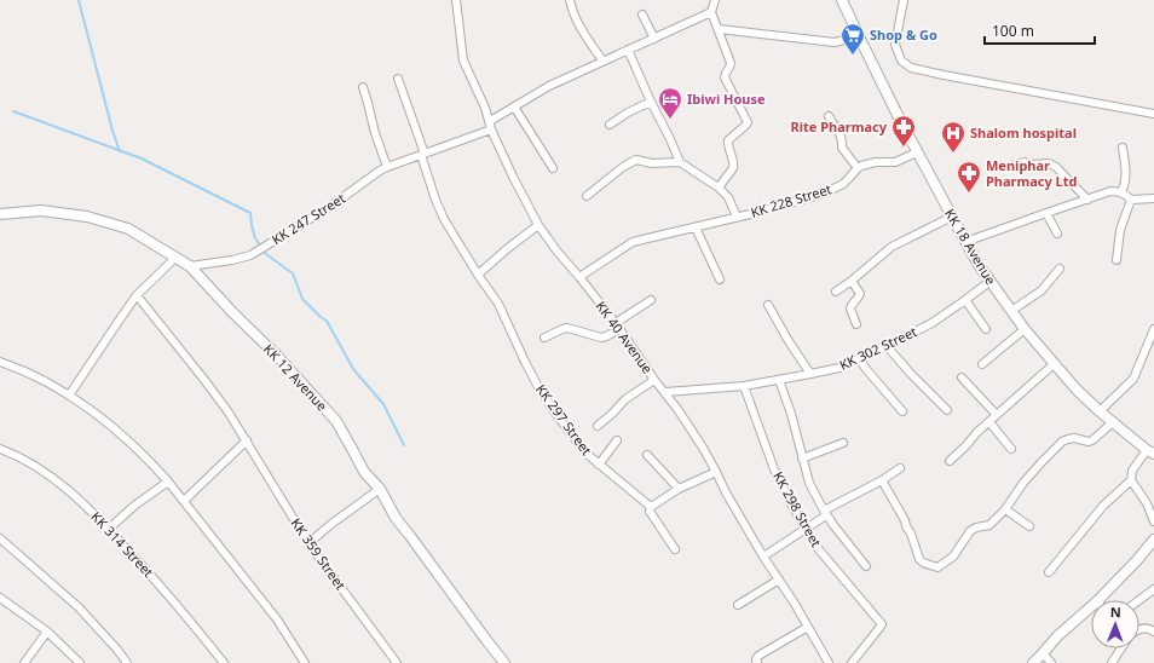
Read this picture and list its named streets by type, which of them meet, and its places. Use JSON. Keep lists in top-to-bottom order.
{
  "streets": {
    "main road": ["KK 18 Avenue", "KK 12 Avenue"],
    "street": [
      "KK 228 Street",
      "KK 247 Street",
      "KK 40 Avenue",
      "KK 302 Street",
      "KK 297 Street",
      "KK 298 Street",
      "KK 314 Street",
      "KK 359 Street"
    ]
  },
  "crossings": [
    ["KK 228 Street", "KK 18 Avenue"],
    ["KK 247 Street", "KK 40 Avenue"],
    ["KK 247 Street", "KK 12 Avenue"],
    ["KK 247 Street", "KK 297 Street"],
    ["KK 18 Avenue", "KK 302 Street"],
    ["KK 40 Avenue", "KK 302 Street"],
    ["KK 302 Street", "KK 298 Street"]
  ],
  "places": {
    "supermarket": ["Shop & Go"],
    "hotel": ["Ibiwi House"],
    "pharmacy": ["Rite Pharmacy", "Meniphar Pharmacy Ltd"],
    "hospital": ["Shalom hospital"]
  },
  "scale_bar": "100 m",
  "north": "top"
}
